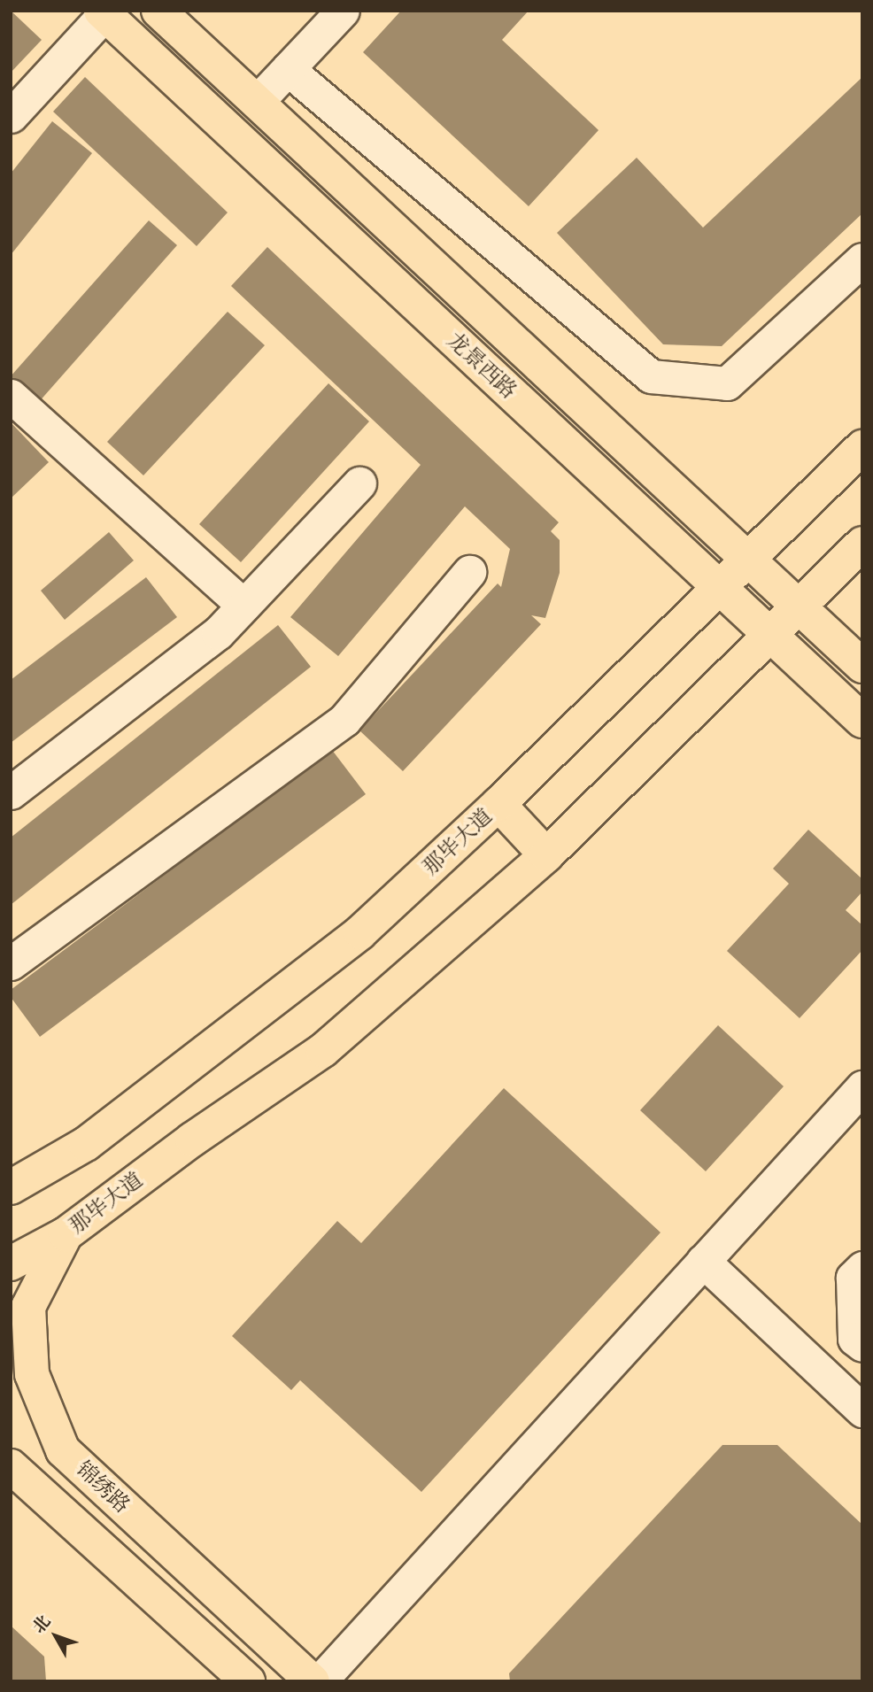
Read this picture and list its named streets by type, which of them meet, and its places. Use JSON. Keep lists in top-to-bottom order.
{
  "streets": {
    "main road": ["龙景西路", "那毕大道", "锦绣路"]
  },
  "crossings": [
    ["龙景西路", "那毕大道"],
    ["那毕大道", "锦绣路"]
  ],
  "north": "top left"
}
